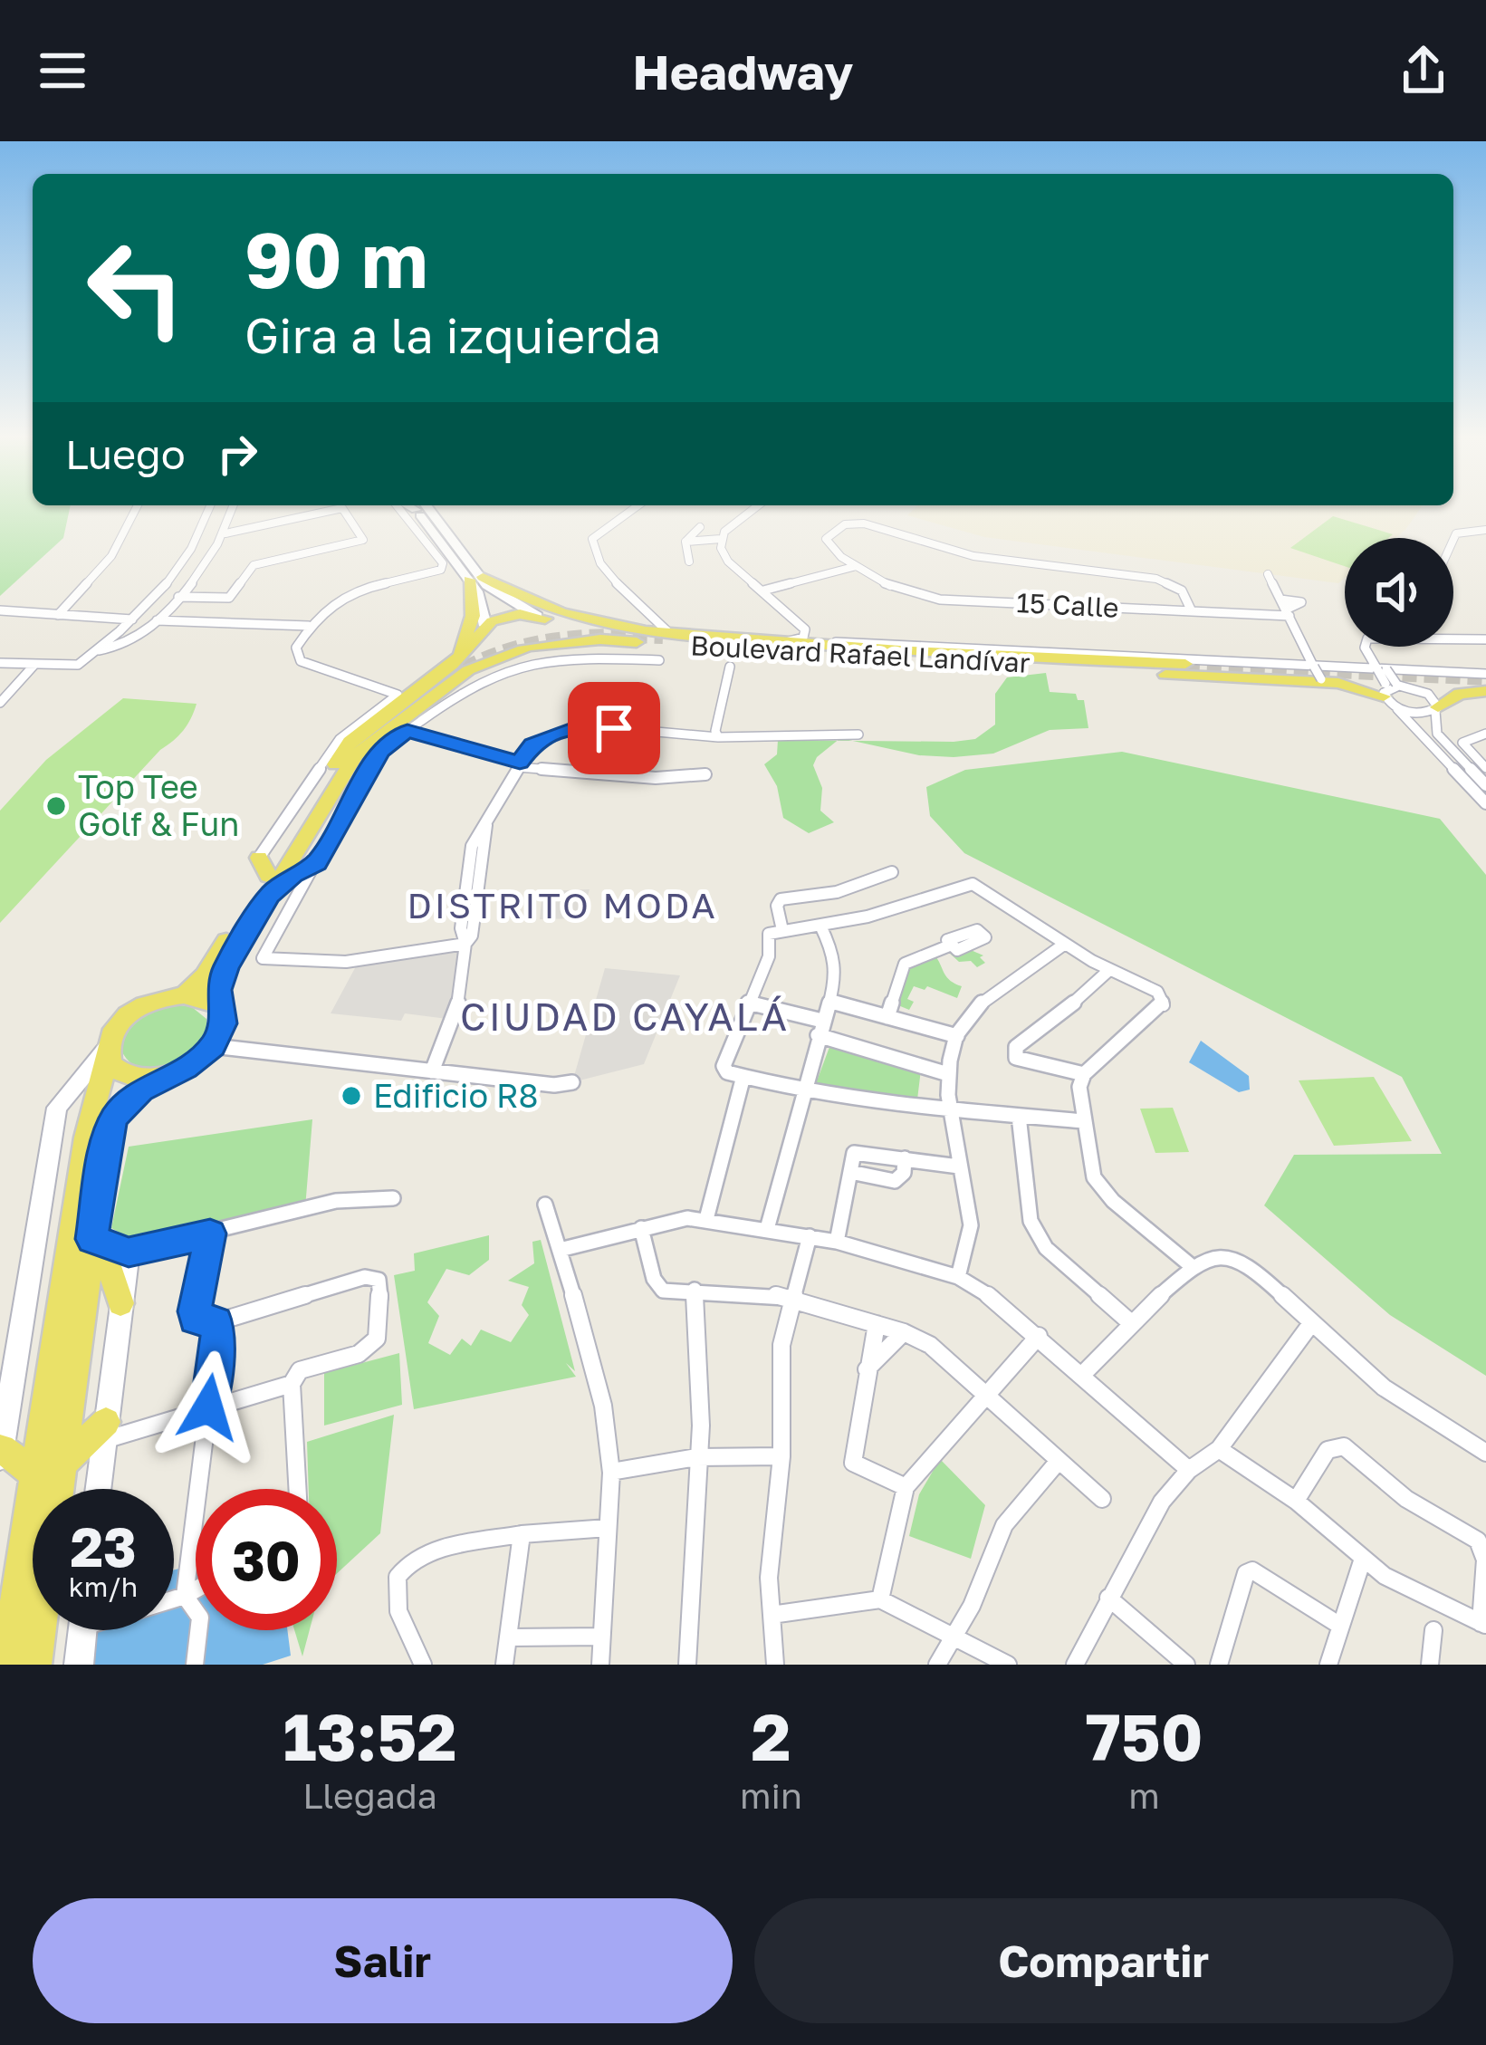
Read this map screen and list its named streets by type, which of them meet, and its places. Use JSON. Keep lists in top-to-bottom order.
{
  "streets": {
    "main road": ["Boulevard Rafael Landívar"],
    "street": ["15 Calle"]
  },
  "districts": ["DISTRITO MODA", "CIUDAD CAYALÁ"],
  "places": ["Top Tee Golf & Fun", "Edificio R8"],
  "page": {
    "header": "Headway",
    "turn": ["90 m", "Gira a la izquierda"],
    "then": "Luego",
    "speed": "23 km/h",
    "limit": "30",
    "eta": [
      "13:52",
      "Llegada",
      "2",
      "min",
      "750",
      "m"
    ],
    "buttons": ["Salir", "Compartir"]
  }
}
